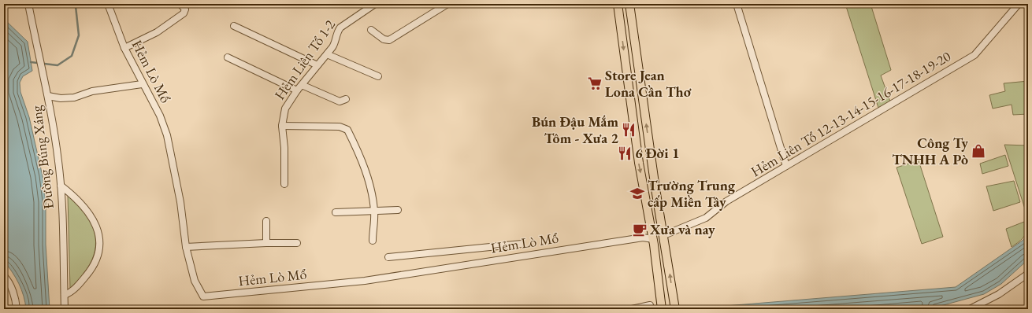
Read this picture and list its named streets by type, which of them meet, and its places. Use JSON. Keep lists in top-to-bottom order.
{
  "streets": {
    "street": [
      "Hẻm Liên Tổ 1-2",
      "Hẻm Lò Mổ",
      "Hẻm Liên Tổ 12-13-14-15-16-17-18-19-20",
      "Đường Búng Xáng"
    ]
  },
  "places": {
    "supermarket": ["Store Jean Lona Cần Thơ"],
    "restaurant": ["Bún Đậu Mắm Tôm - Xưa 2", "6 Đời 1"],
    "shop": ["Công Ty TNHH A Pò"],
    "school or university": ["Trường Trung cấp Miền Tây"],
    "cafe": ["Xưa và nay"]
  }
}
